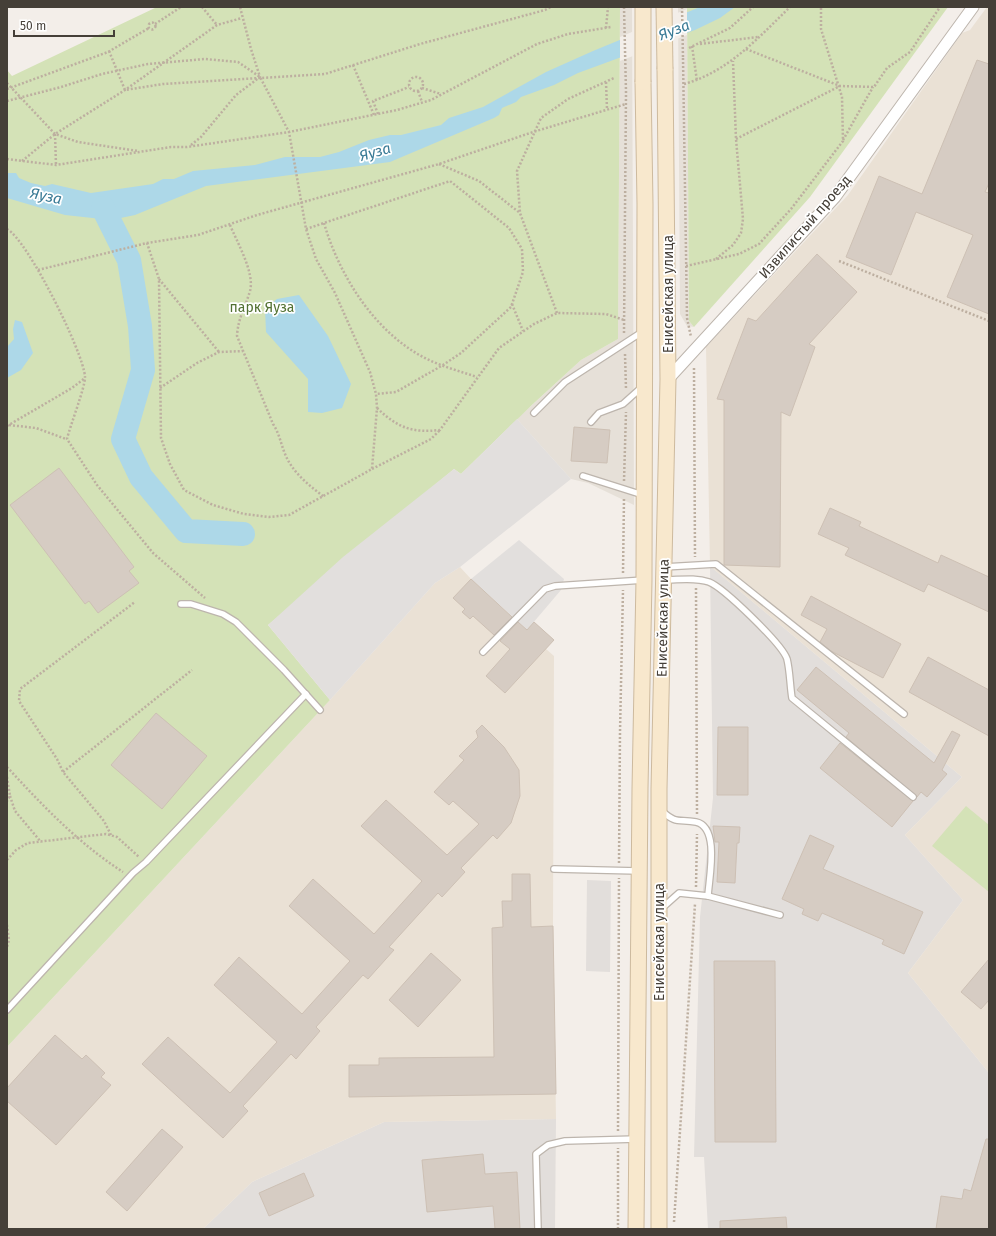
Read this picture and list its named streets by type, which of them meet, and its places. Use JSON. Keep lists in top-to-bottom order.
{
  "streets": {
    "main road": ["Енисейская улица"],
    "street": ["Извилистый проезд"]
  },
  "crossings": [
    ["Извилистый проезд", "Енисейская улица"]
  ],
  "water": ["Яуза"],
  "parks": ["парк Яуза"],
  "scale_bar": "50 m"
}
